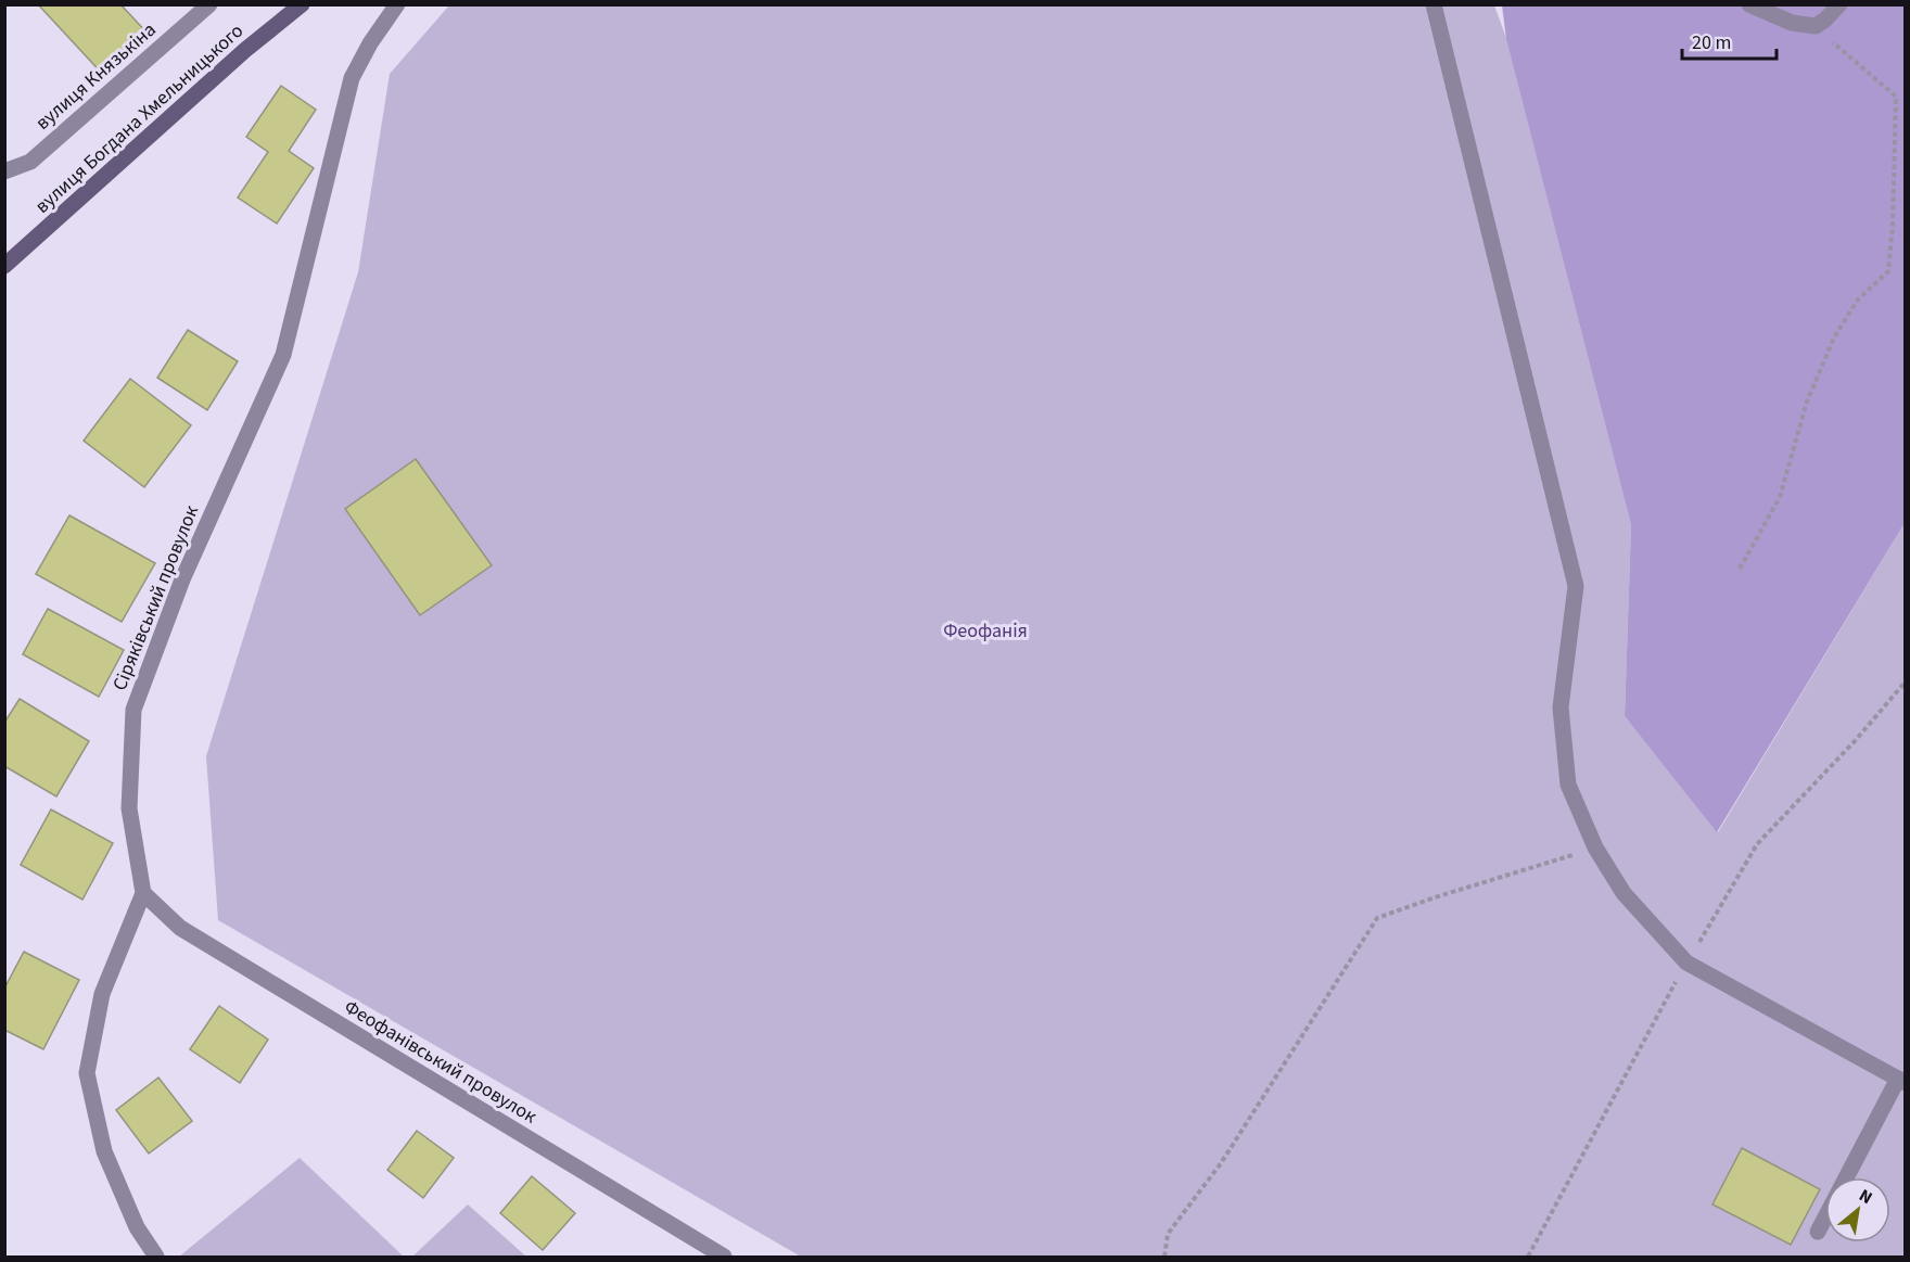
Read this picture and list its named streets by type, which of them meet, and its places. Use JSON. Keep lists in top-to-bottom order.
{
  "streets": {
    "street": [
      "вулиця Князькіна",
      "вулиця Богдана Хмельницького",
      "Сіряківський провулок",
      "Феофанівський провулок"
    ]
  },
  "crossings": [
    ["Сіряківський провулок", "Феофанівський провулок"]
  ],
  "parks": ["Феофанія"],
  "scale_bar": "20 m",
  "north": "top right"
}
